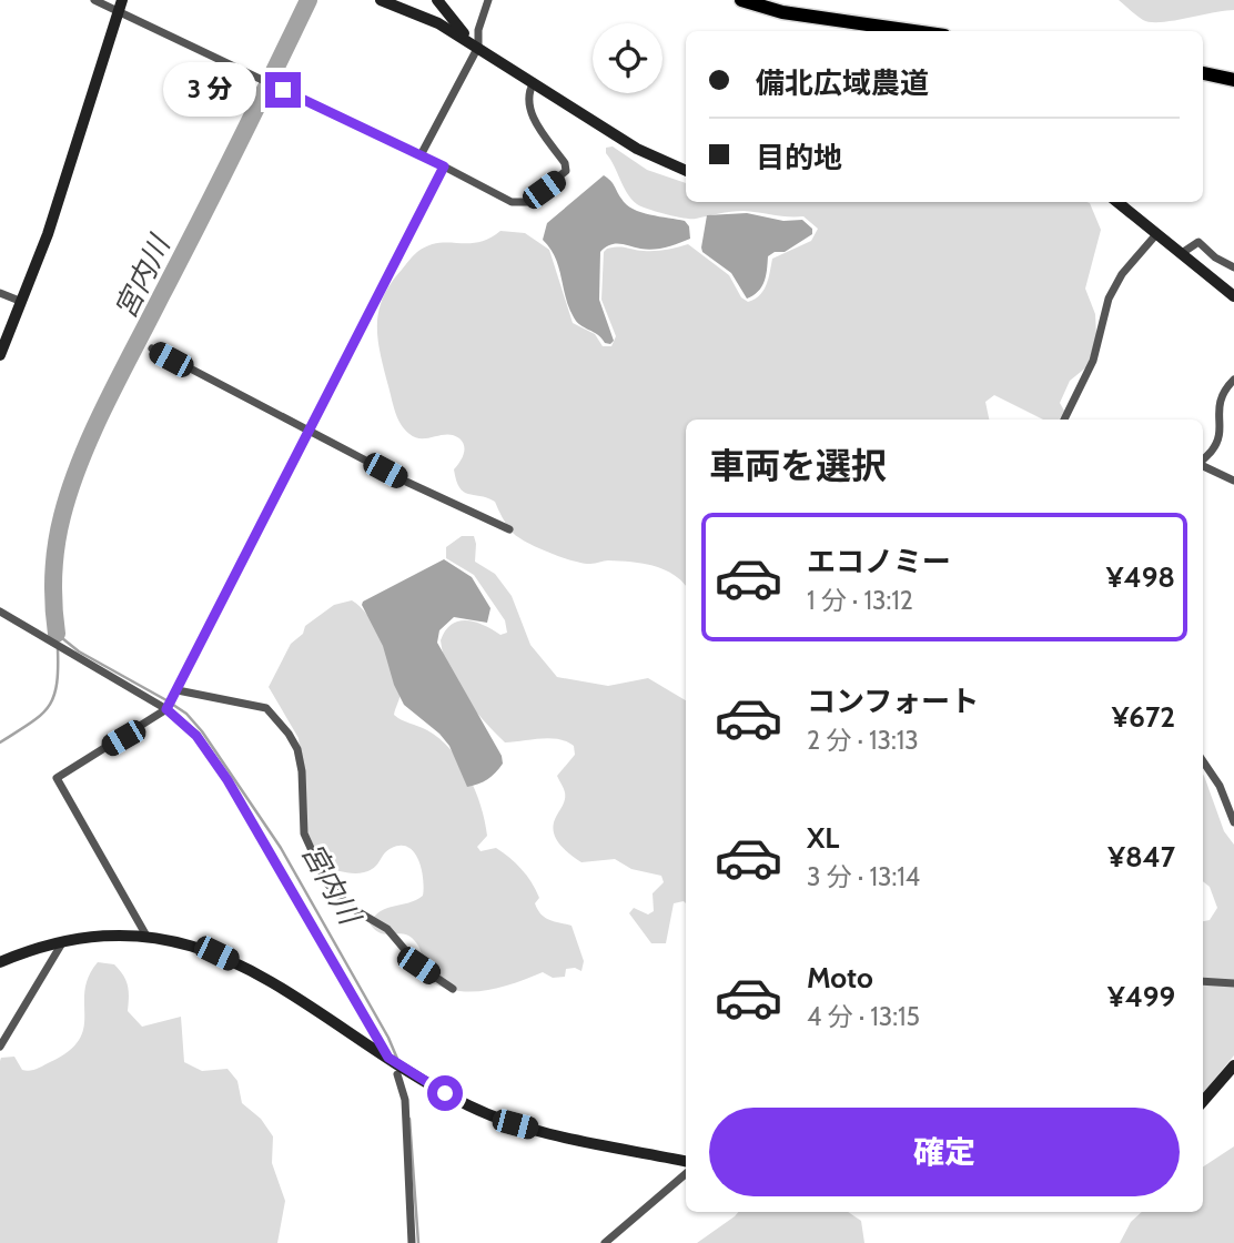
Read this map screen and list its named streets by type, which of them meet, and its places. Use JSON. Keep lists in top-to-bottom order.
{
  "water": ["宮内川"],
  "page": {
    "banner": ["備北広域農道", "目的地"],
    "bubble": "3 分",
    "heading": "車両を選択",
    "list": [
      {
        "name": "エコノミー",
        "note": "1 分 · 13:12",
        "value": "¥498"
      },
      {
        "name": "コンフォート",
        "note": "2 分 · 13:13",
        "value": "¥672"
      },
      {
        "name": "XL",
        "note": "3 分 · 13:14",
        "value": "¥847"
      },
      {
        "name": "Moto",
        "note": "4 分 · 13:15",
        "value": "¥499"
      }
    ],
    "buttons": "確定"
  }
}
